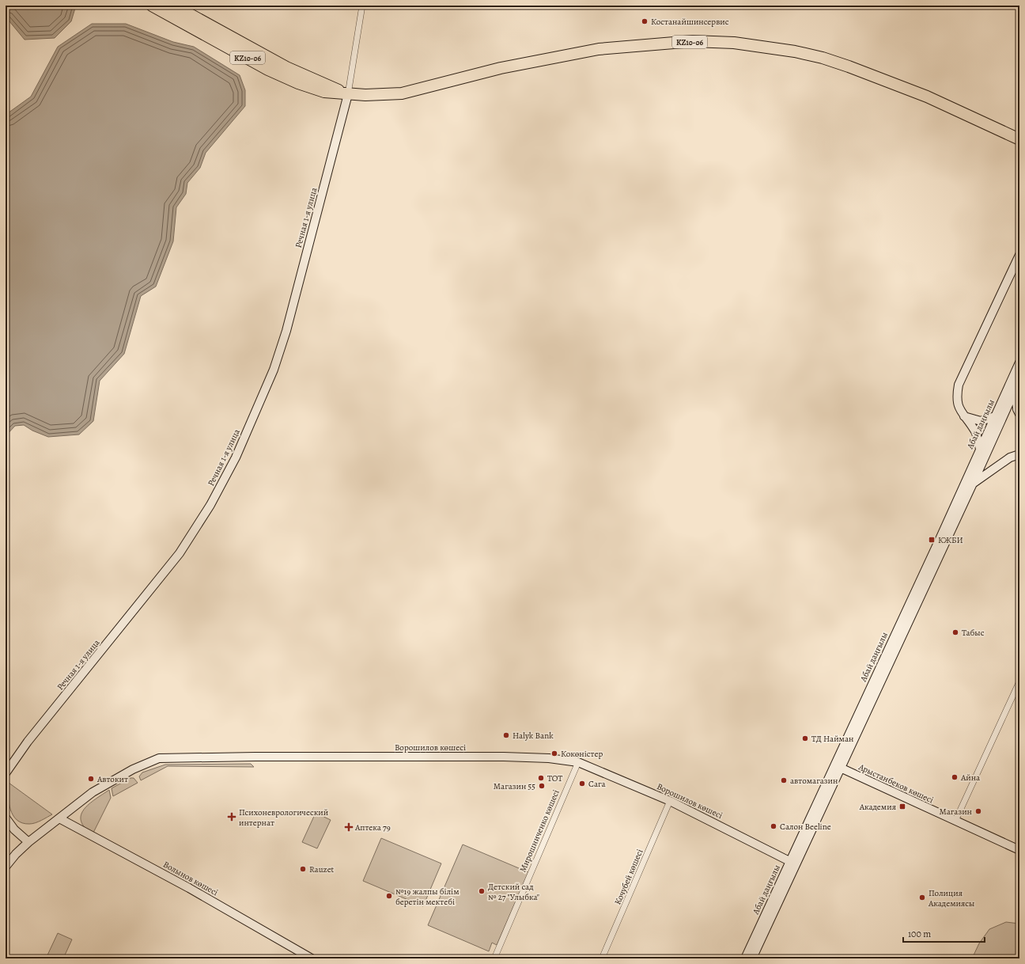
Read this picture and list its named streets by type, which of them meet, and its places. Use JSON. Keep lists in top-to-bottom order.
{
  "streets": {
    "highway": ["KZ10-06"],
    "main road": [
      "Речная 1-я улица",
      "Абай даңғылы",
      "Ворошилов көшесі",
      "Арыстанбеков көшесі",
      "Волынов көшесі"
    ],
    "street": ["Мирошниченко көшесі", "Кочубей көшесі"]
  },
  "crossings": [
    ["KZ10-06", "Речная 1-я улица"],
    ["Абай даңғылы", "Ворошилов көшесі"],
    ["Абай даңғылы", "Арыстанбеков көшесі"],
    ["Ворошилов көшесі", "Мирошниченко көшесі"],
    ["Ворошилов көшесі", "Кочубей көшесі"],
    ["Ворошилов көшесі", "Волынов көшесі"]
  ],
  "places": {
    "other": [
      "Костанайшинсервис",
      "Табыс",
      "Halyk Bank",
      "ТД Найман",
      "Кокөністер",
      "Айна",
      "ТОТ",
      "Автокит",
      "автомагазин",
      "Сага",
      "Магазин 55",
      "Магазин",
      "Cалон Beeline",
      "Rauzet",
      "Детский сад № 27 \"Улыбка\"",
      "№19 жалпы білім беретін мектебі",
      "Полиция Академиясы"
    ],
    "transit": ["КЖБИ", "Академия"],
    "health": ["Психоневрологический интернат", "Аптека 79"]
  },
  "scale_bar": "100 m"
}
